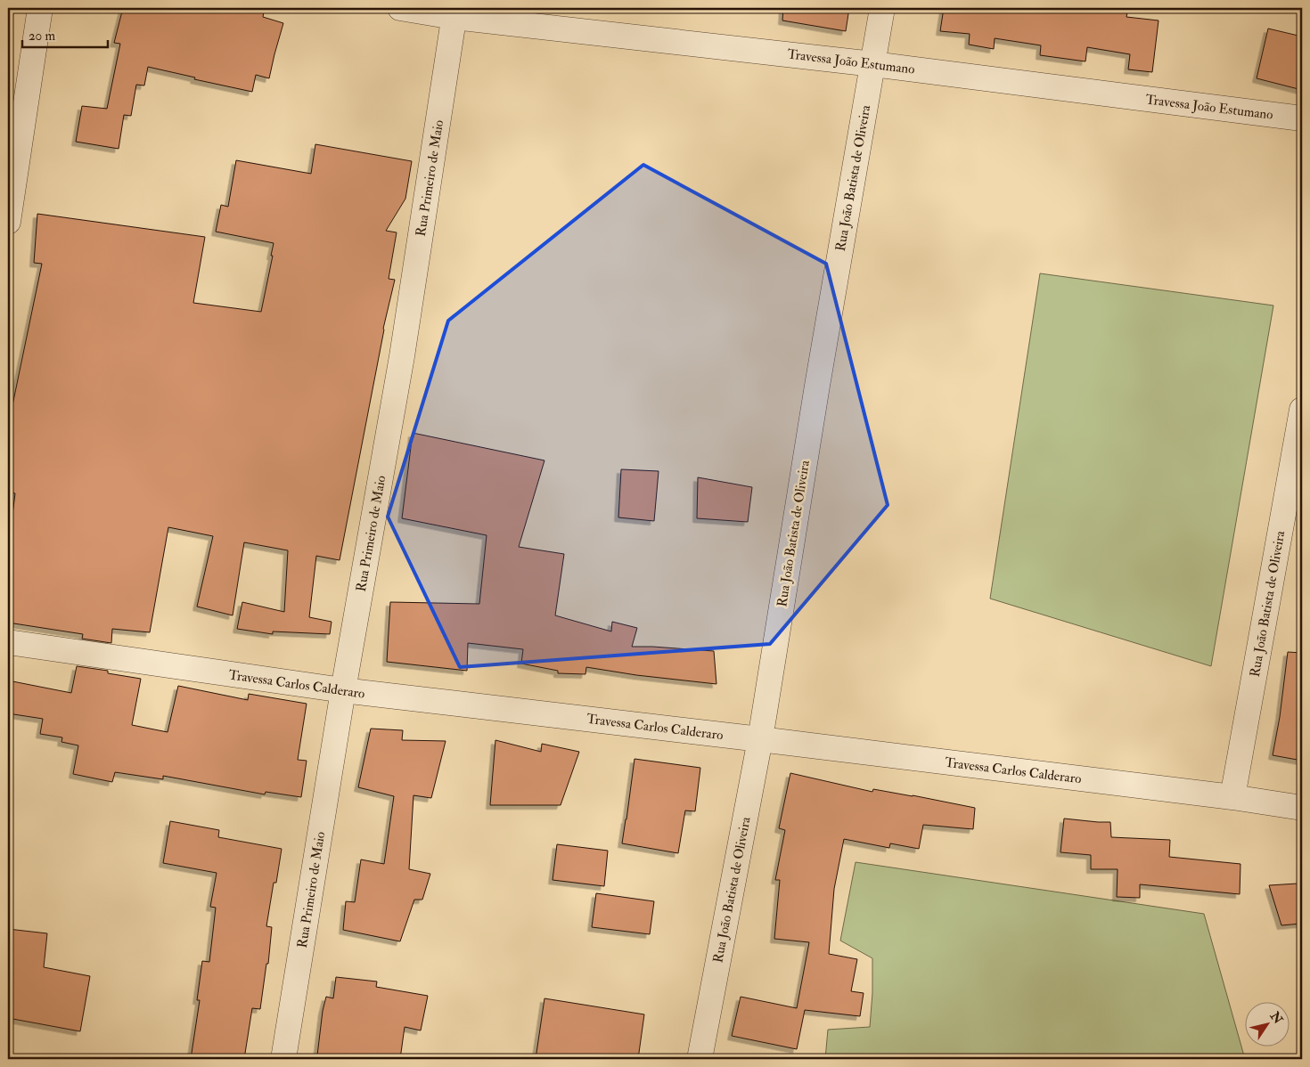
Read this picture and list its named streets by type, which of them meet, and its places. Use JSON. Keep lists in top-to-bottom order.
{
  "streets": {
    "street": [
      "Travessa João Estumano",
      "Rua Primeiro de Maio",
      "Rua João Batista de Oliveira",
      "Travessa Carlos Calderaro"
    ]
  },
  "crossings": [
    ["Travessa João Estumano", "Rua Primeiro de Maio"],
    ["Travessa João Estumano", "Rua João Batista de Oliveira"],
    ["Rua Primeiro de Maio", "Travessa Carlos Calderaro"],
    ["Rua João Batista de Oliveira", "Travessa Carlos Calderaro"]
  ],
  "scale_bar": "20 m",
  "north": "top right"
}
